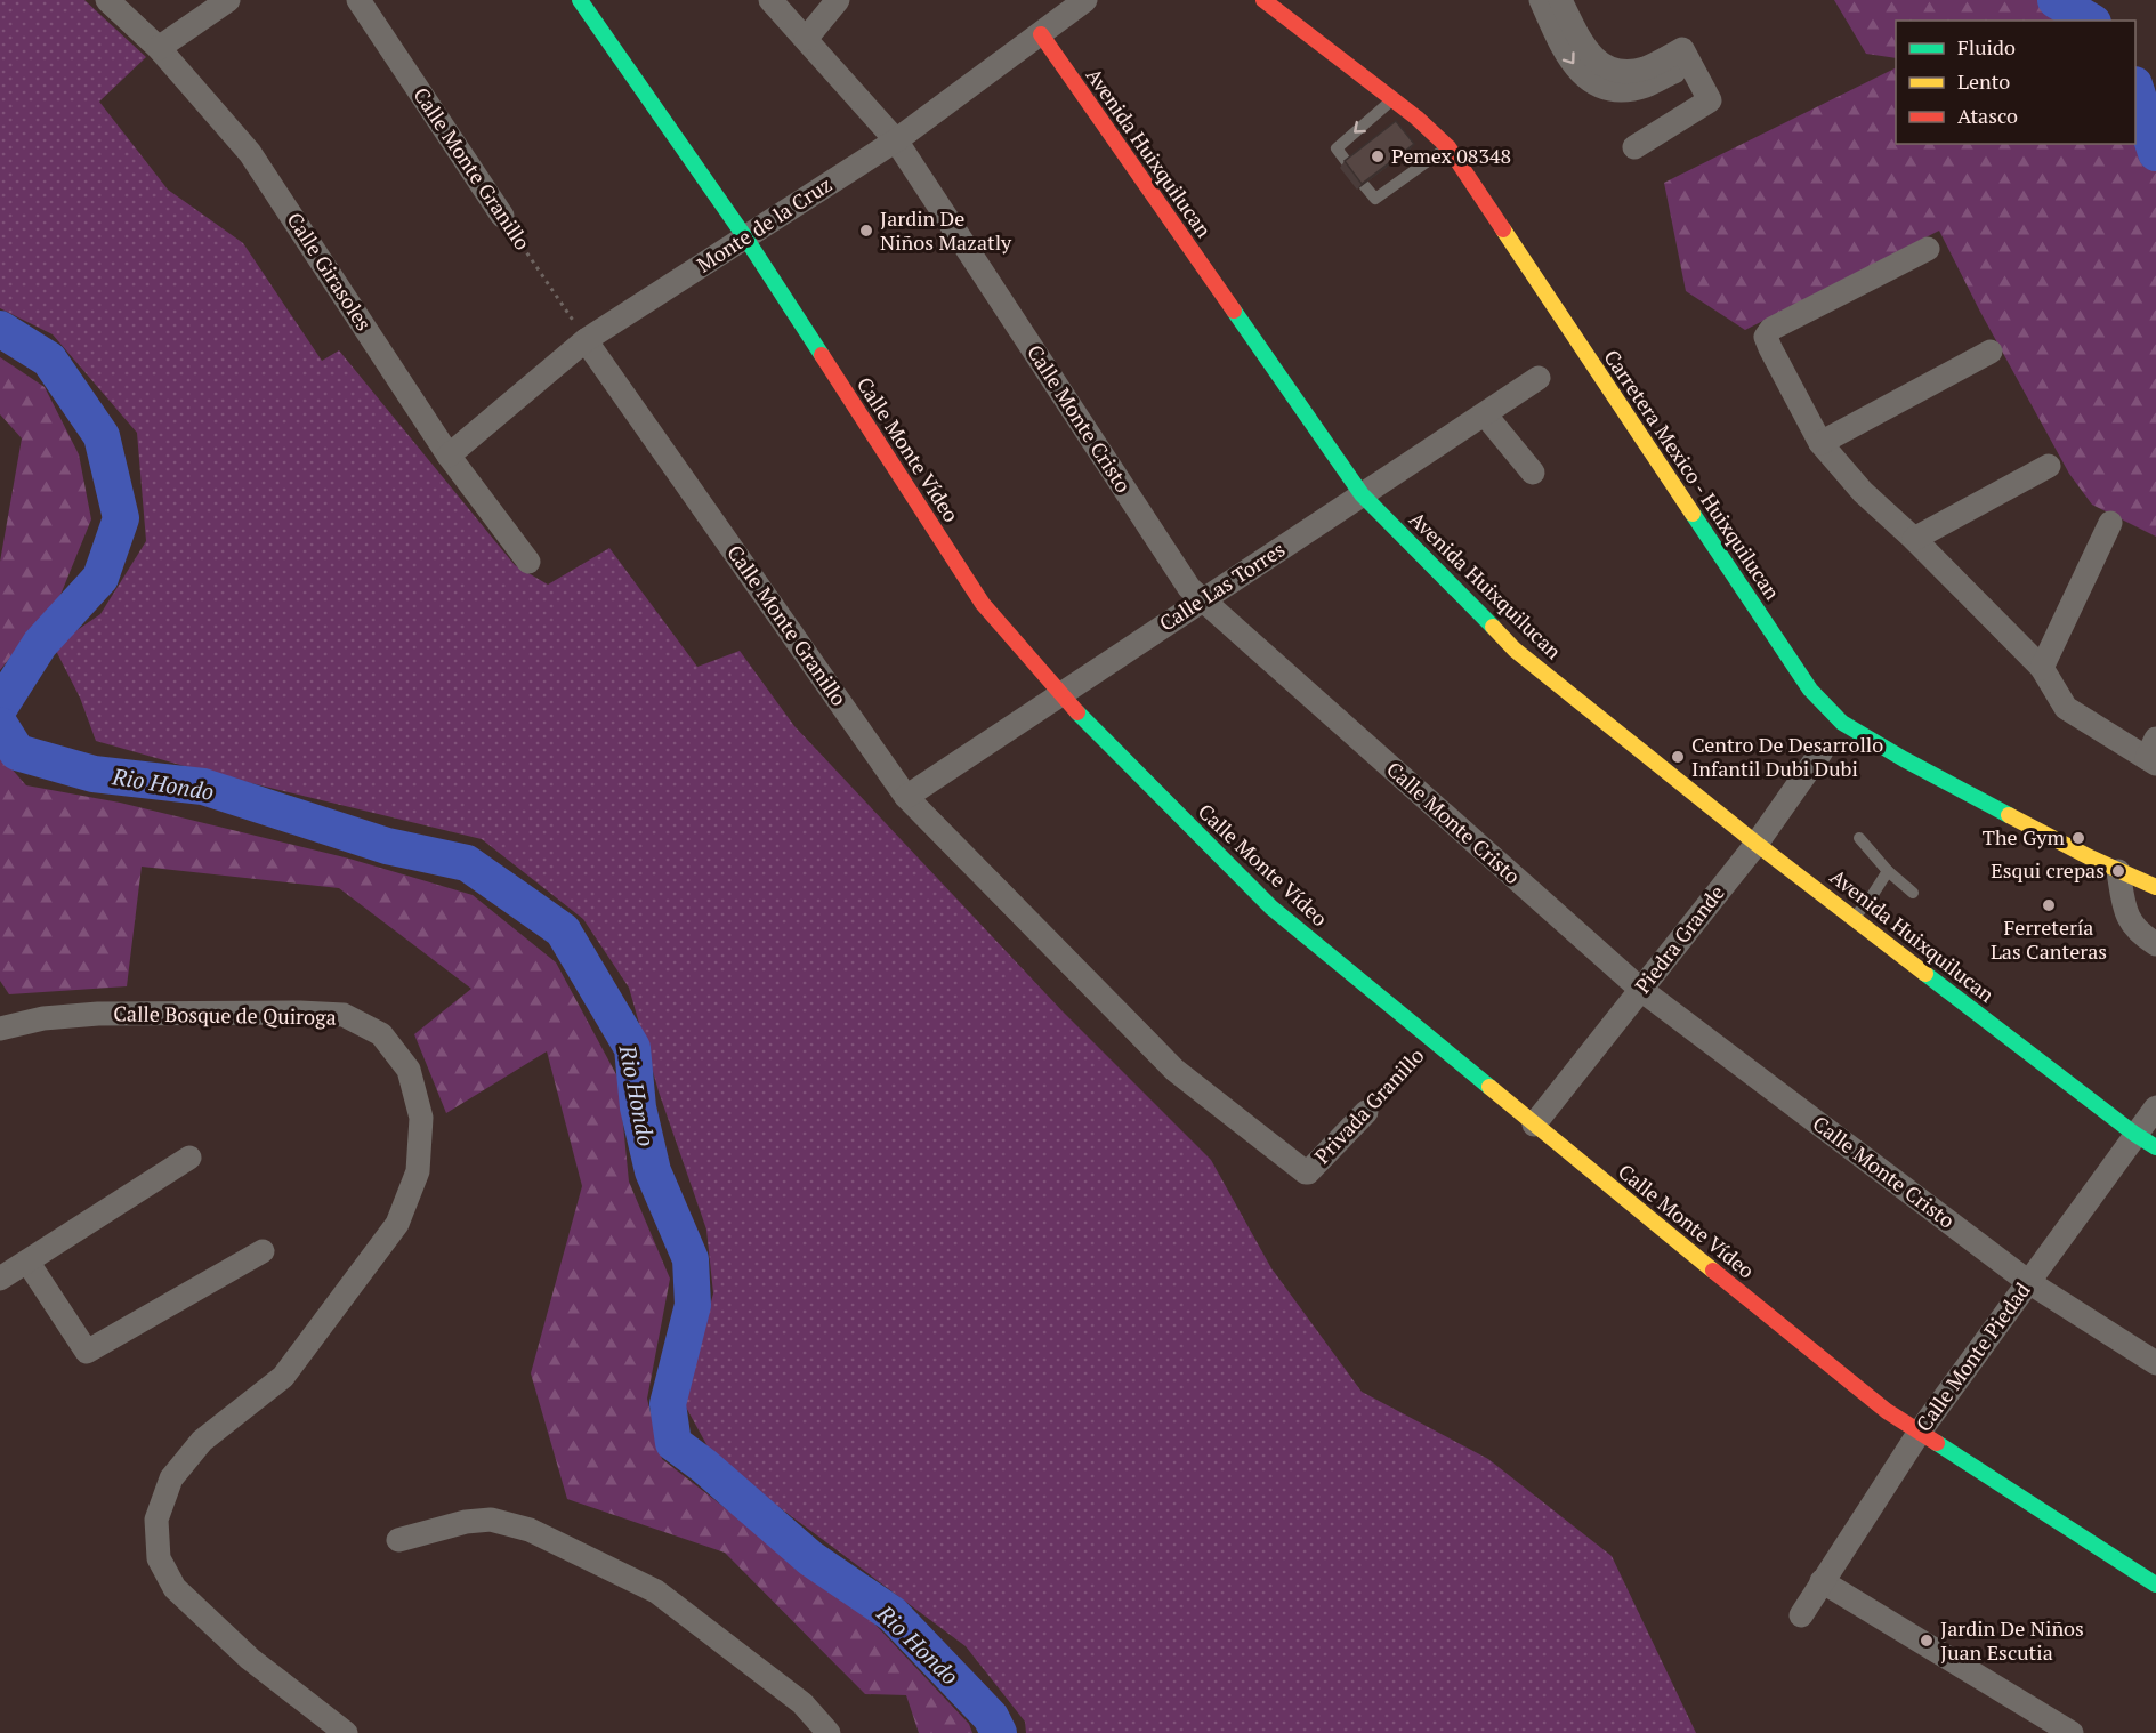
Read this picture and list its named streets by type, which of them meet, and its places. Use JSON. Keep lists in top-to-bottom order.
{
  "streets": {
    "street": [
      "Avenida Huixquilucan",
      "Calle Monte Granillo",
      "Monte de la Cruz",
      "Calle Girasoles",
      "Calle Monte Cristo",
      "Calle Monte Vídeo",
      "Carretera Mexico - Huixquilucan",
      "Calle Las Torres",
      "Piedra Grande",
      "Calle Bosque de Quiroga",
      "Privada Granillo",
      "Calle Monte Piedad"
    ]
  },
  "crossings": [
    ["Avenida Huixquilucan", "Monte de la Cruz"],
    ["Avenida Huixquilucan", "Calle Las Torres"],
    ["Avenida Huixquilucan", "Piedra Grande"],
    ["Avenida Huixquilucan", "Calle Monte Piedad"],
    ["Calle Monte Granillo", "Monte de la Cruz"],
    ["Calle Monte Granillo", "Calle Las Torres"],
    ["Calle Monte Granillo", "Privada Granillo"],
    ["Monte de la Cruz", "Calle Girasoles"],
    ["Monte de la Cruz", "Calle Monte Cristo"],
    ["Monte de la Cruz", "Calle Monte Vídeo"],
    ["Calle Monte Cristo", "Calle Las Torres"],
    ["Calle Monte Cristo", "Piedra Grande"],
    ["Calle Monte Cristo", "Calle Monte Piedad"],
    ["Calle Monte Vídeo", "Calle Las Torres"],
    ["Calle Monte Vídeo", "Piedra Grande"],
    ["Calle Monte Vídeo", "Privada Granillo"],
    ["Calle Monte Vídeo", "Calle Monte Piedad"]
  ],
  "water": ["Rio Hondo"],
  "places": [
    "Pemex 08348",
    "Jardin De Niños Mazatly",
    "Centro De Desarrollo Infantil Dubi Dubi",
    "The Gym",
    "Esqui crepas",
    "Ferretería Las Canteras",
    "Jardin De Niños Juan Escutia"
  ],
  "legend": ["Fluido", "Lento", "Atasco"]
}
